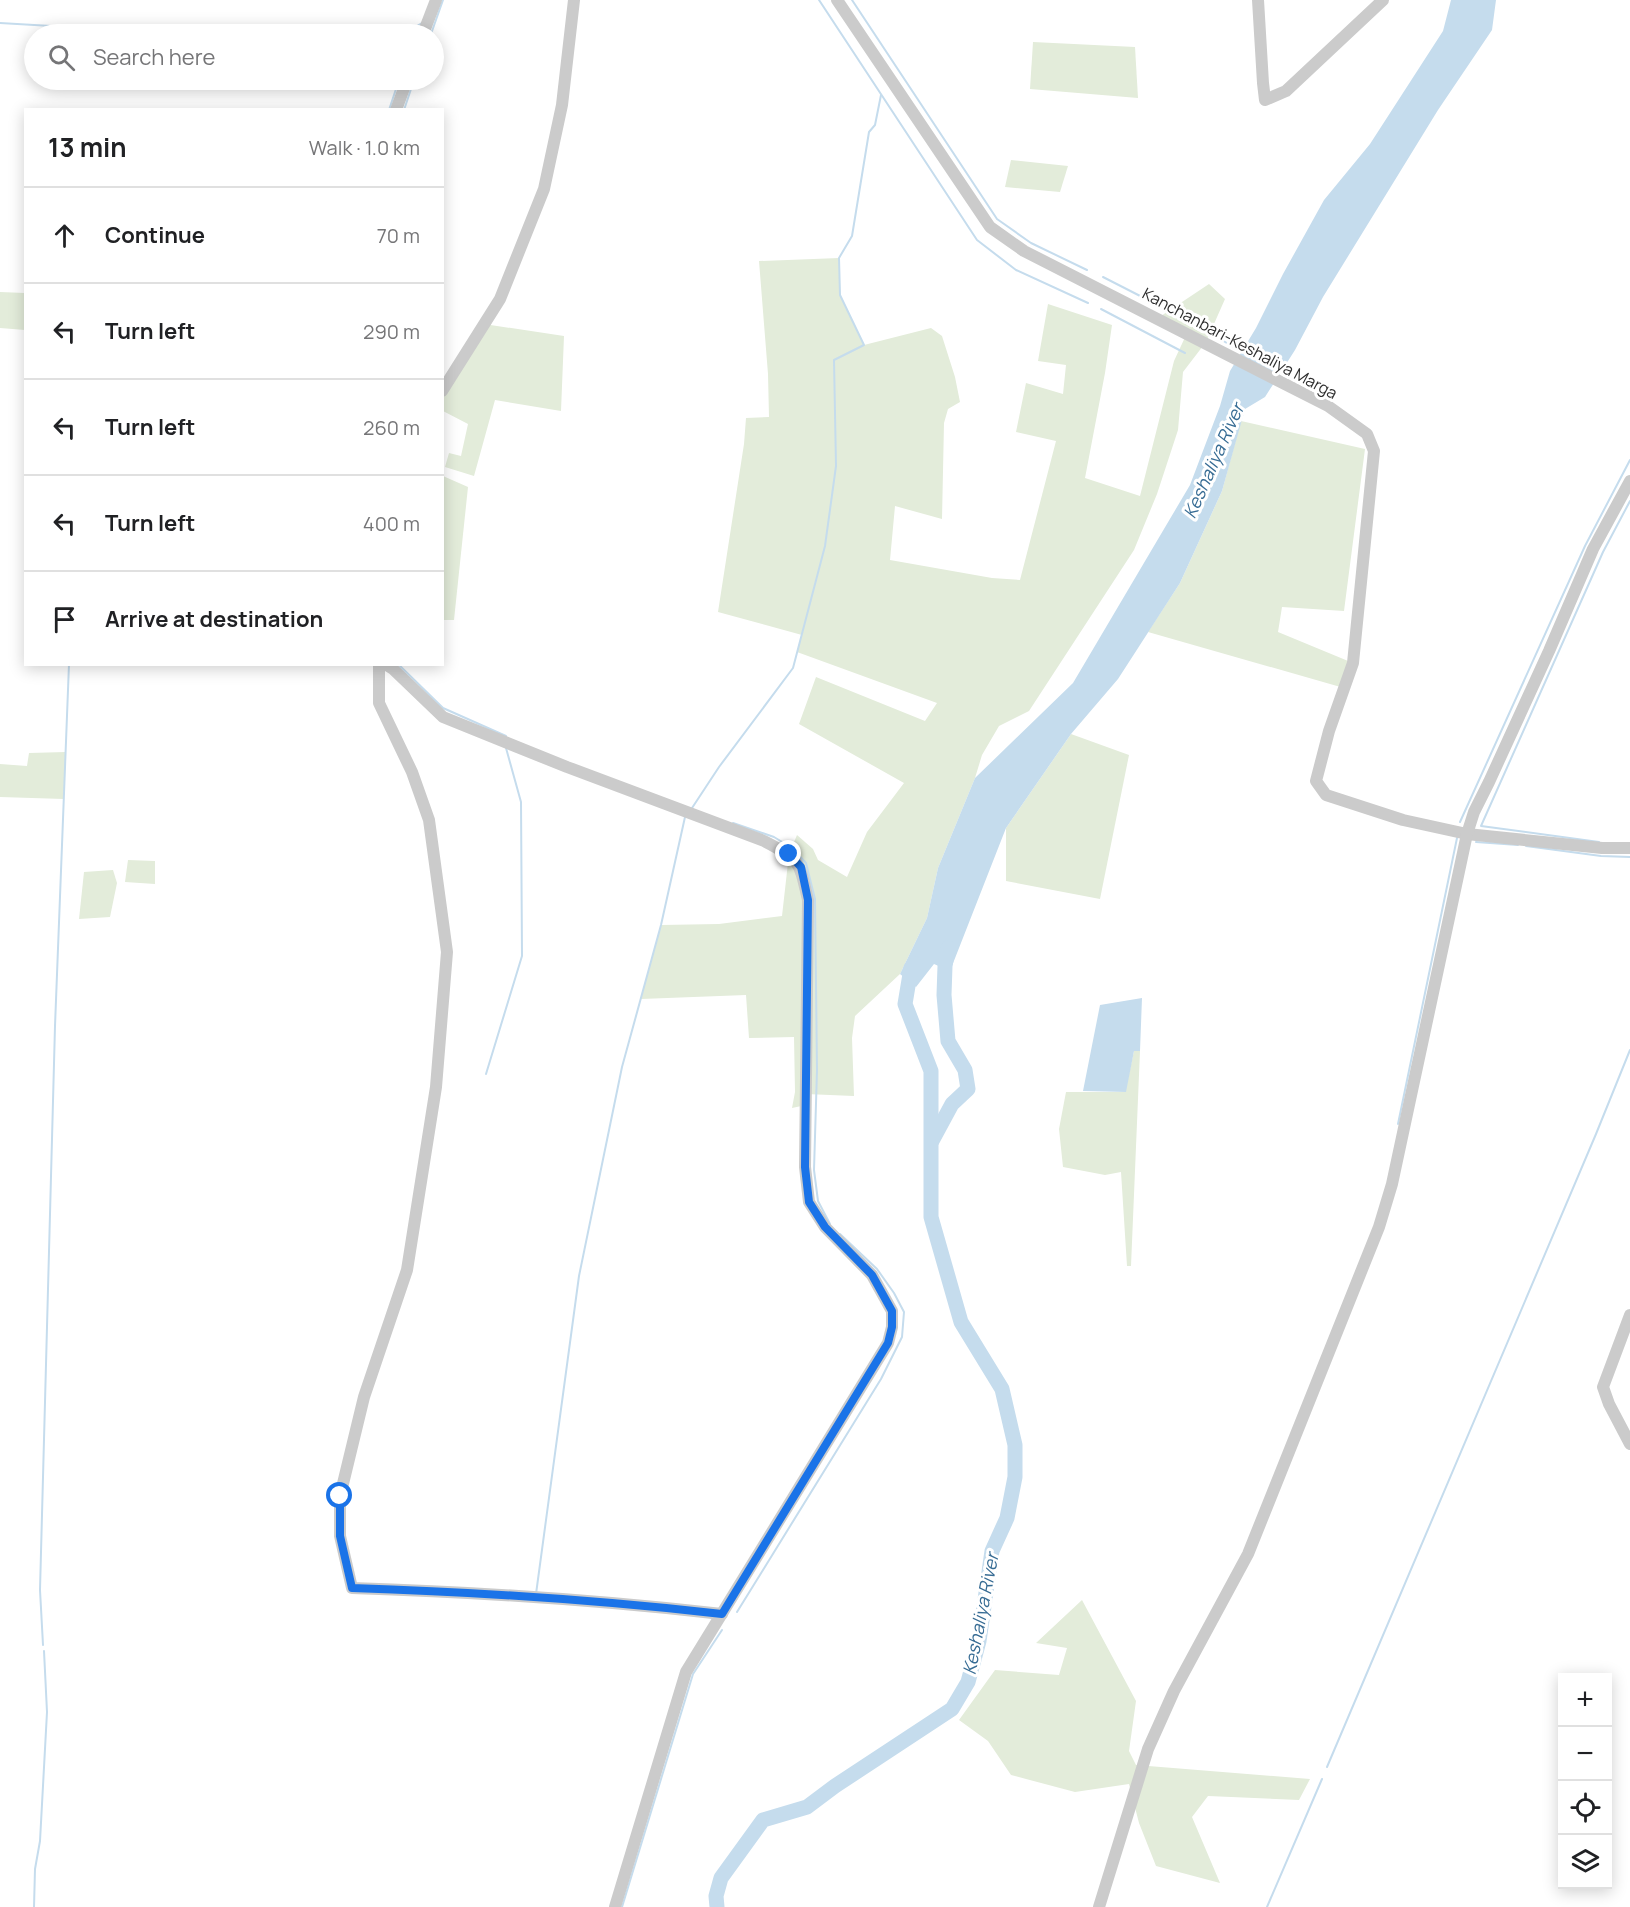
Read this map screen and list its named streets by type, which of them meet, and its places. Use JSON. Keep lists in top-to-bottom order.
{
  "streets": {
    "street": ["Kanchanbari-Keshaliya Marga"]
  },
  "water": ["Keshaliya River"],
  "page": {
    "search": "Search here",
    "heading": ["13 min", "Walk · 1.0 km"],
    "list": [
      ["Continue", "70 m"],
      ["Turn left", "290 m"],
      ["Turn left", "260 m"],
      ["Turn left", "400 m"],
      "Arrive at destination"
    ],
    "map_buttons": ["+", "−"]
  }
}
